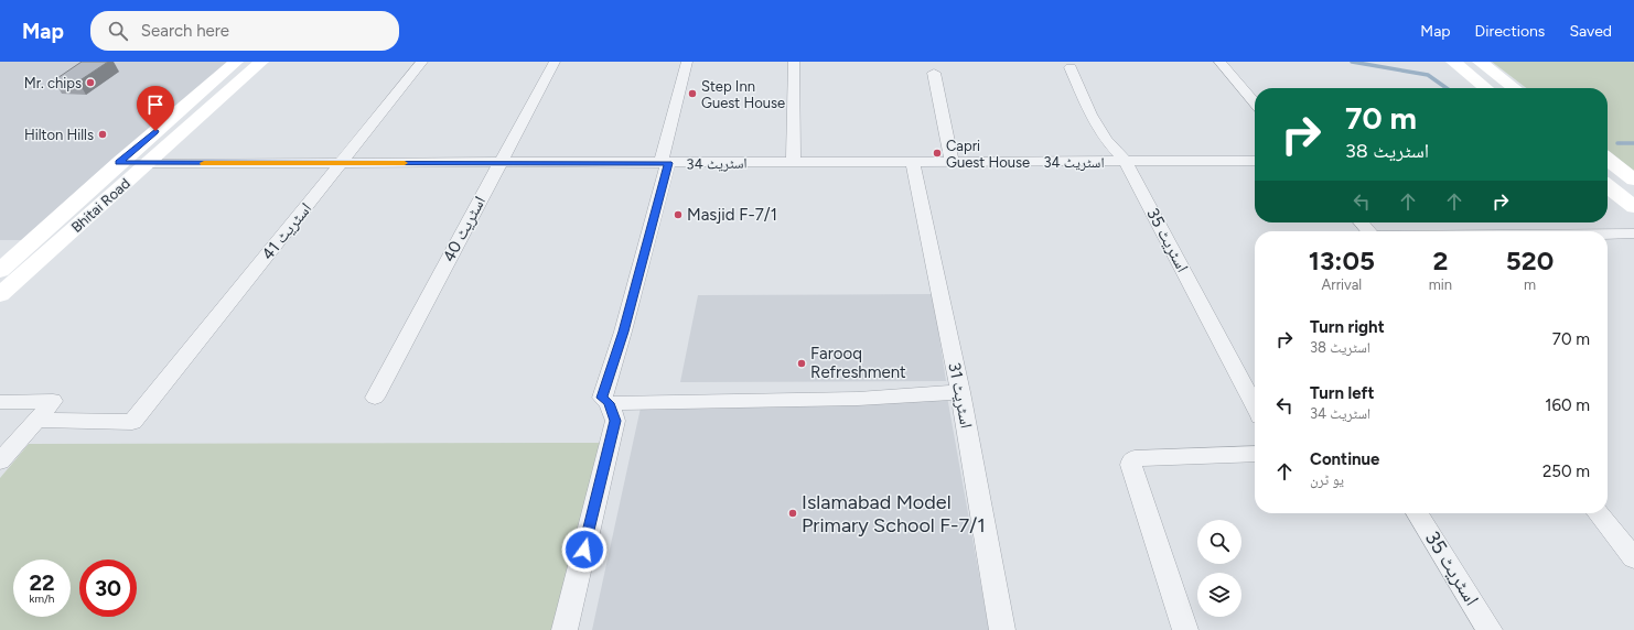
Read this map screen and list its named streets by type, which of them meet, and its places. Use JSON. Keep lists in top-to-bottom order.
{
  "streets": {
    "street": [
      "اسٹریٹ 34",
      "Bhitai Road",
      "اسٹریٹ 40",
      "اسٹریٹ 41",
      "اسٹریٹ 35",
      "اسٹریٹ 31"
    ]
  },
  "crossings": [
    ["اسٹریٹ 34", "Bhitai Road"],
    ["اسٹریٹ 34", "اسٹریٹ 40"],
    ["اسٹریٹ 34", "اسٹریٹ 41"],
    ["اسٹریٹ 34", "اسٹریٹ 35"],
    ["اسٹریٹ 34", "اسٹریٹ 31"]
  ],
  "places": [
    "Mr. chips",
    "Step Inn Guest House",
    "Hilton Hills",
    "Capri Guest House",
    "Masjid F-7/1",
    "Farooq Refreshment",
    "Islamabad Model Primary School F-7/1"
  ],
  "page": {
    "header": "Map",
    "search": "Search here",
    "nav": ["Map", "Directions", "Saved"],
    "turn": ["70 m", "اسٹریٹ 38"],
    "eta": [
      "13:05",
      "Arrival",
      "2",
      "min",
      "520",
      "m"
    ],
    "list": [
      {
        "name": "Turn right",
        "note": "اسٹریٹ 38",
        "value": "70 m"
      },
      {
        "name": "Turn left",
        "note": "اسٹریٹ 34",
        "value": "160 m"
      },
      {
        "name": "Continue",
        "note": "یو ٹرن",
        "value": "250 m"
      }
    ],
    "speed": "22 km/h",
    "limit": "30"
  }
}
